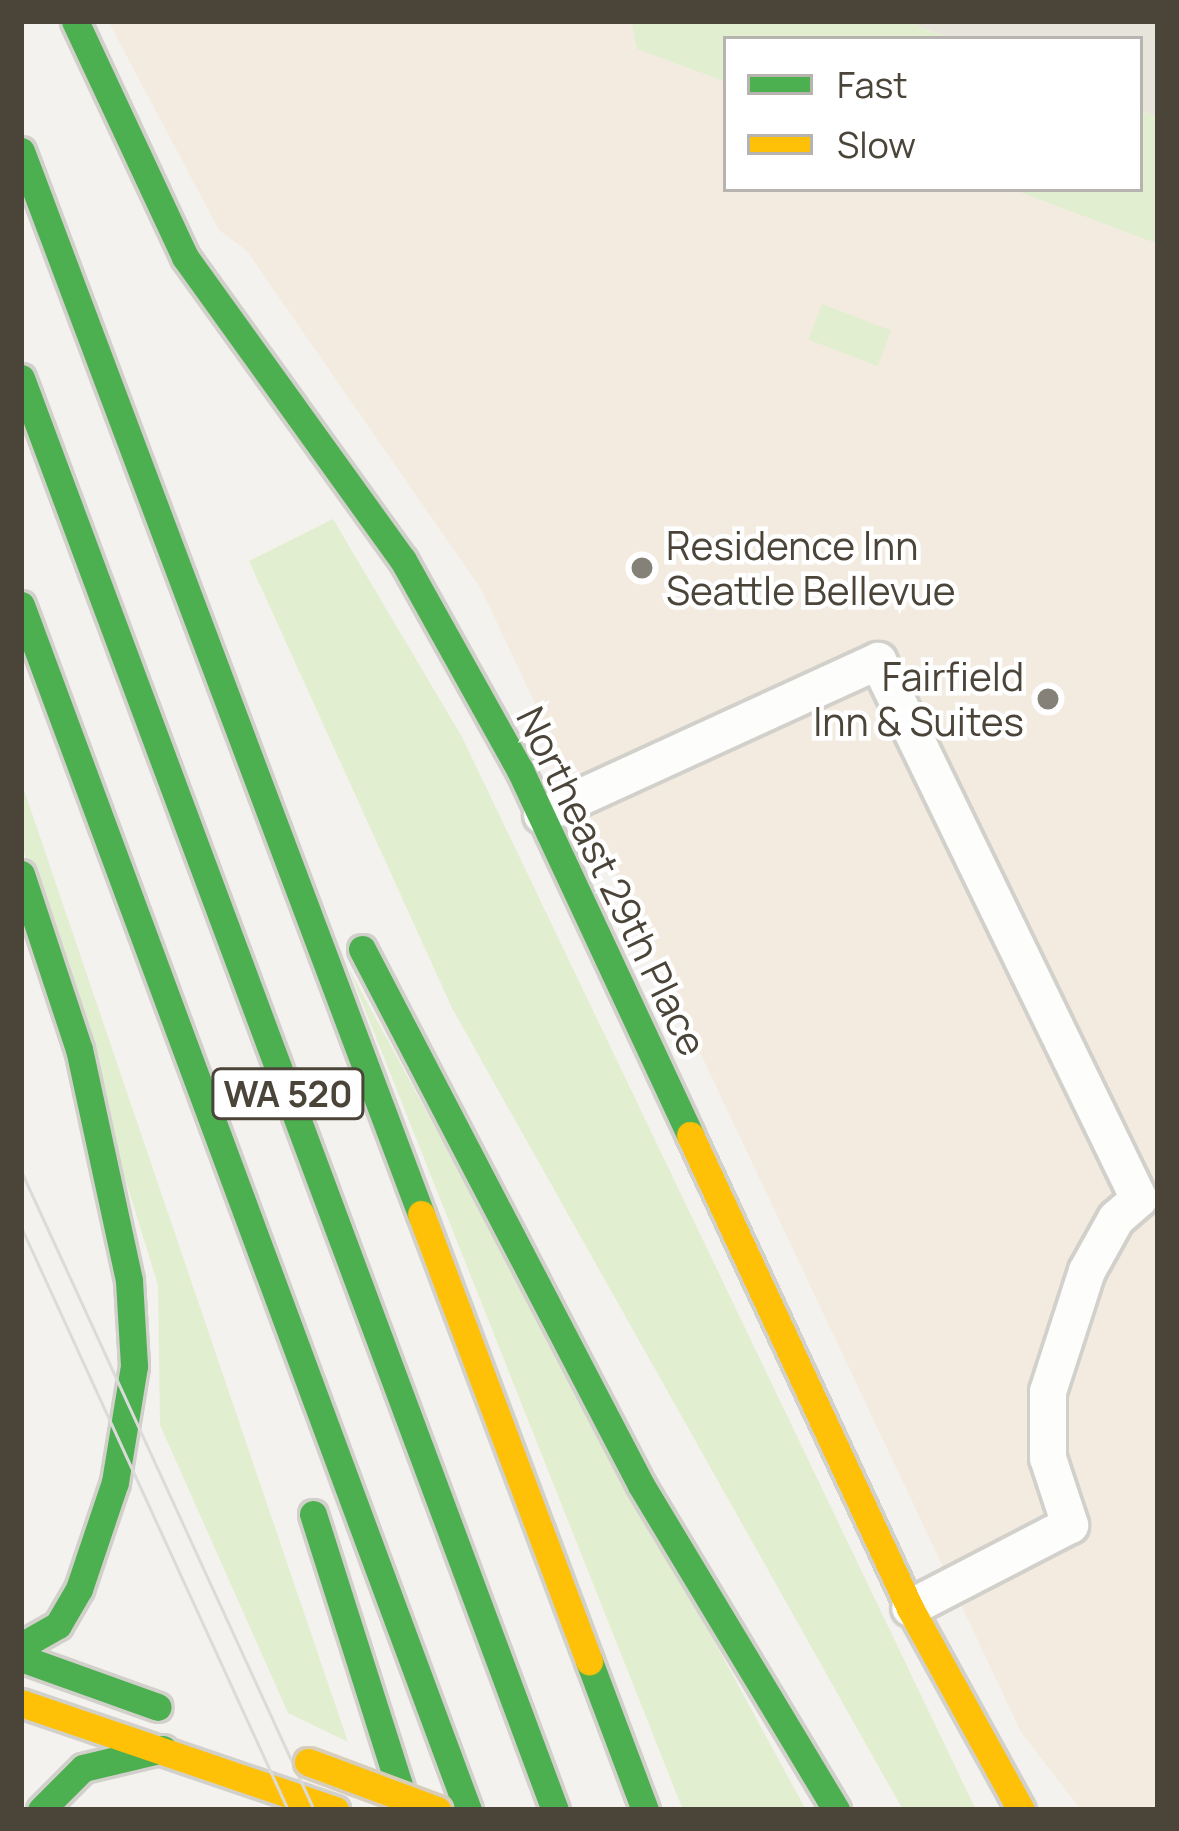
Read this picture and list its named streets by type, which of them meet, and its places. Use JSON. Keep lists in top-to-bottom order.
{
  "streets": {
    "main road": ["Northeast 29th Place", "WA 520"]
  },
  "places": ["Residence Inn Seattle Bellevue", "Fairfield Inn & Suites"],
  "legend": ["Fast", "Slow"]
}
